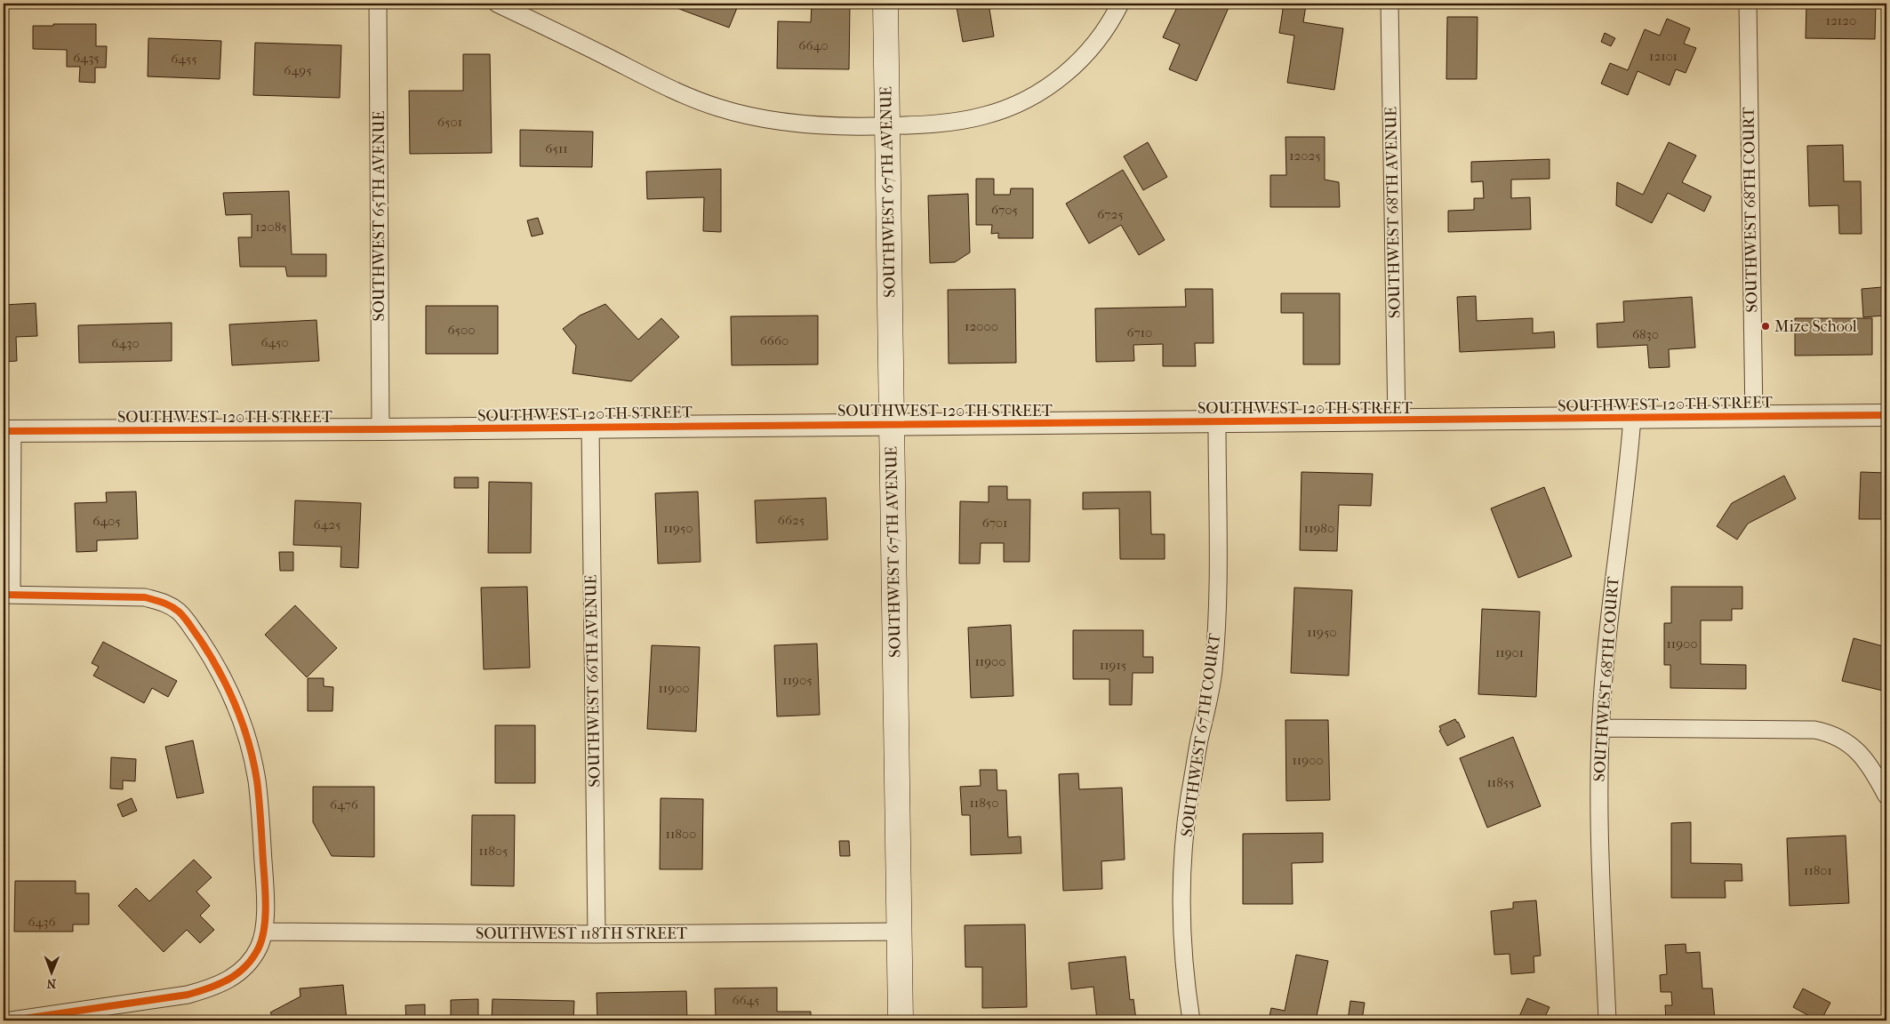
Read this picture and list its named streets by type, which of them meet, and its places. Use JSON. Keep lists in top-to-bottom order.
{
  "streets": {
    "main road": ["SOUTHWEST 67TH AVENUE"],
    "street": [
      "SOUTHWEST 68TH COURT",
      "SOUTHWEST 68TH AVENUE",
      "SOUTHWEST 65TH AVENUE",
      "SOUTHWEST 120TH STREET",
      "SOUTHWEST 66TH AVENUE",
      "SOUTHWEST 67TH COURT",
      "SOUTHWEST 118TH STREET"
    ]
  },
  "crossings": [
    ["SOUTHWEST 67TH AVENUE", "SOUTHWEST 120TH STREET"],
    ["SOUTHWEST 67TH AVENUE", "SOUTHWEST 118TH STREET"],
    ["SOUTHWEST 68TH COURT", "SOUTHWEST 120TH STREET"],
    ["SOUTHWEST 68TH AVENUE", "SOUTHWEST 120TH STREET"],
    ["SOUTHWEST 65TH AVENUE", "SOUTHWEST 120TH STREET"],
    ["SOUTHWEST 120TH STREET", "SOUTHWEST 66TH AVENUE"],
    ["SOUTHWEST 120TH STREET", "SOUTHWEST 67TH COURT"],
    ["SOUTHWEST 66TH AVENUE", "SOUTHWEST 118TH STREET"]
  ],
  "places": ["Mize School"],
  "house_numbers": [
    "12120",
    "6640",
    "12101",
    "6435",
    "6455",
    "6495",
    "6501",
    "6511",
    "12025",
    "6705",
    "6725",
    "12085",
    "12000",
    "6500",
    "6710",
    "6830",
    "6660",
    "6450",
    "6430",
    "6625",
    "6405",
    "6701",
    "6425",
    "11950",
    "11980",
    "11950",
    "11900",
    "11901",
    "11900",
    "11915",
    "11905",
    "11900",
    "11900",
    "11855",
    "11850",
    "6476",
    "11800",
    "11805",
    "11801",
    "6436",
    "6645"
  ],
  "north": "bottom"
}
